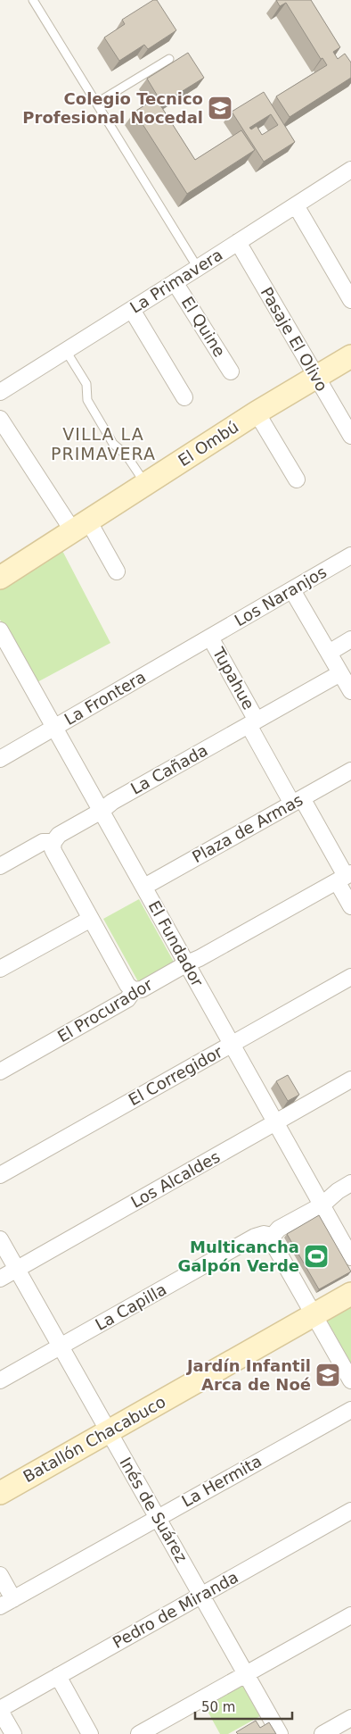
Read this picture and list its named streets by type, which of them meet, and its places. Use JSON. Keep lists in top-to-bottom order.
{
  "streets": {
    "street": [
      "La Primavera",
      "El Quine",
      "Pasaje El Olivo",
      "El Ombú",
      "Los Naranjos",
      "Tupahue",
      "La Frontera",
      "La Cañada",
      "Plaza de Armas",
      "El Fundador",
      "El Procurador",
      "El Corregidor",
      "Los Alcaldes",
      "La Capilla",
      "Batallón Chacabuco",
      "La Hermita",
      "Inés de Suárez",
      "Pedro de Miranda"
    ]
  },
  "crossings": [
    ["La Primavera", "El Quine"],
    ["La Primavera", "Pasaje El Olivo"],
    ["Pasaje El Olivo", "El Ombú"],
    ["Los Naranjos", "Tupahue"],
    ["Los Naranjos", "La Frontera"],
    ["Tupahue", "La Frontera"],
    ["Tupahue", "La Cañada"],
    ["Tupahue", "Plaza de Armas"],
    ["Tupahue", "El Procurador"],
    ["La Frontera", "El Fundador"],
    ["La Cañada", "El Fundador"],
    ["Plaza de Armas", "El Fundador"],
    ["El Fundador", "El Procurador"],
    ["El Fundador", "El Corregidor"],
    ["El Fundador", "Los Alcaldes"],
    ["El Fundador", "La Capilla"],
    ["Los Alcaldes", "Inés de Suárez"],
    ["La Capilla", "Inés de Suárez"],
    ["Batallón Chacabuco", "Inés de Suárez"],
    ["La Hermita", "Inés de Suárez"],
    ["Inés de Suárez", "Pedro de Miranda"]
  ],
  "districts": ["VILLA LA PRIMAVERA"],
  "places": {
    "school or university": ["Colegio Tecnico Profesional Nocedal", "Jardín Infantil Arca de Noé"],
    "sports": ["Multicancha Galpón Verde"]
  },
  "scale_bar": "50 m"
}
